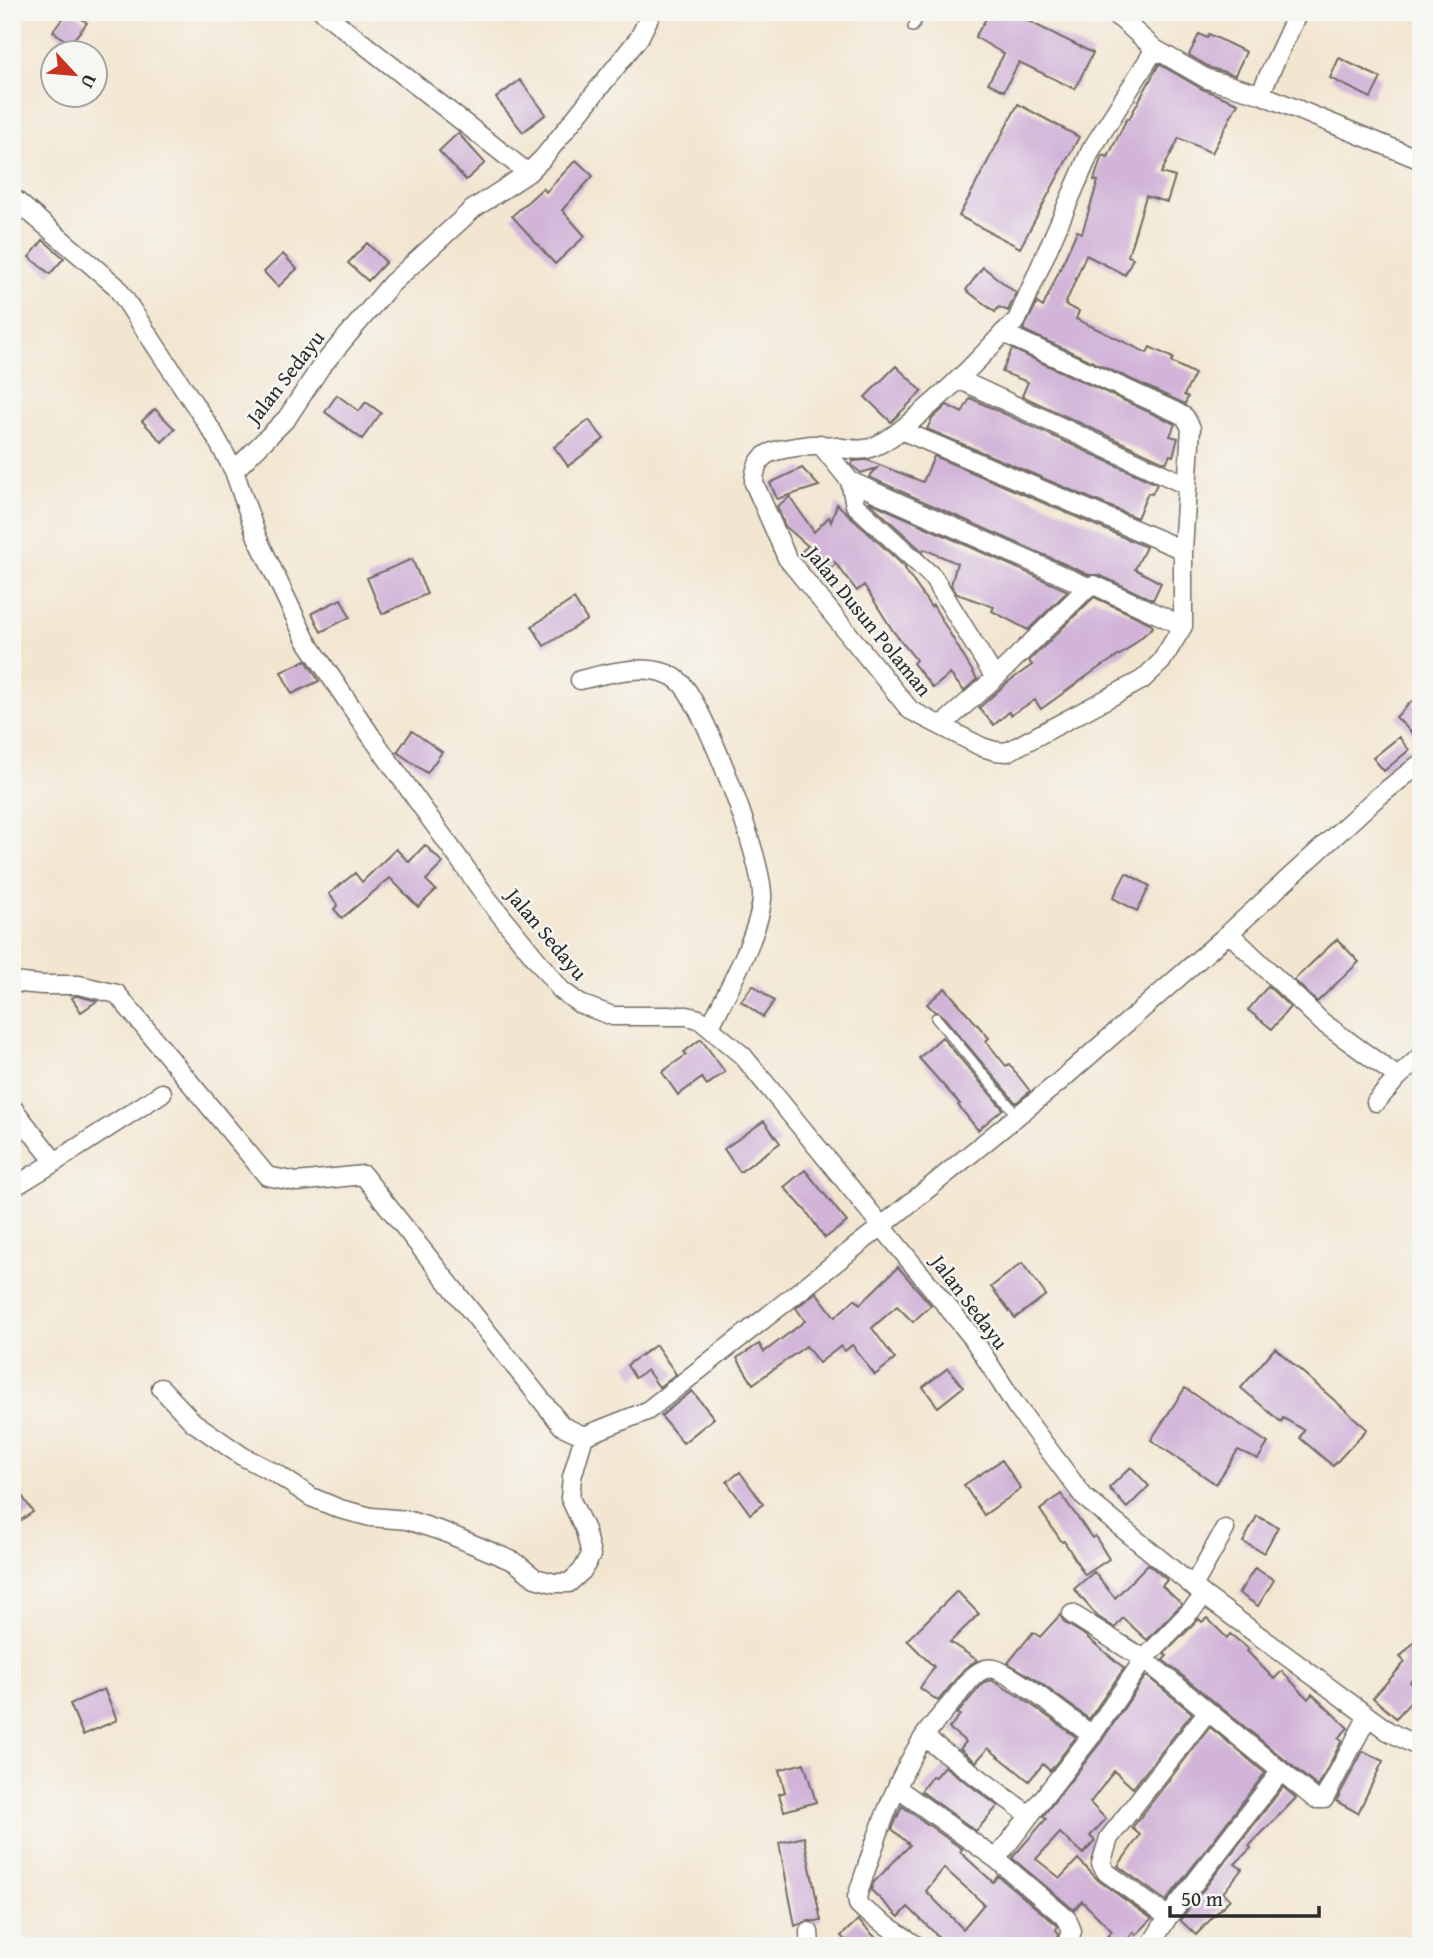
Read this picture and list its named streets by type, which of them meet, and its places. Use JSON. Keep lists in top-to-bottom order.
{
  "streets": {
    "street": ["Jalan Sedayu", "Jalan Dusun Polaman"]
  },
  "scale_bar": "50 m",
  "north": "bottom right"
}
